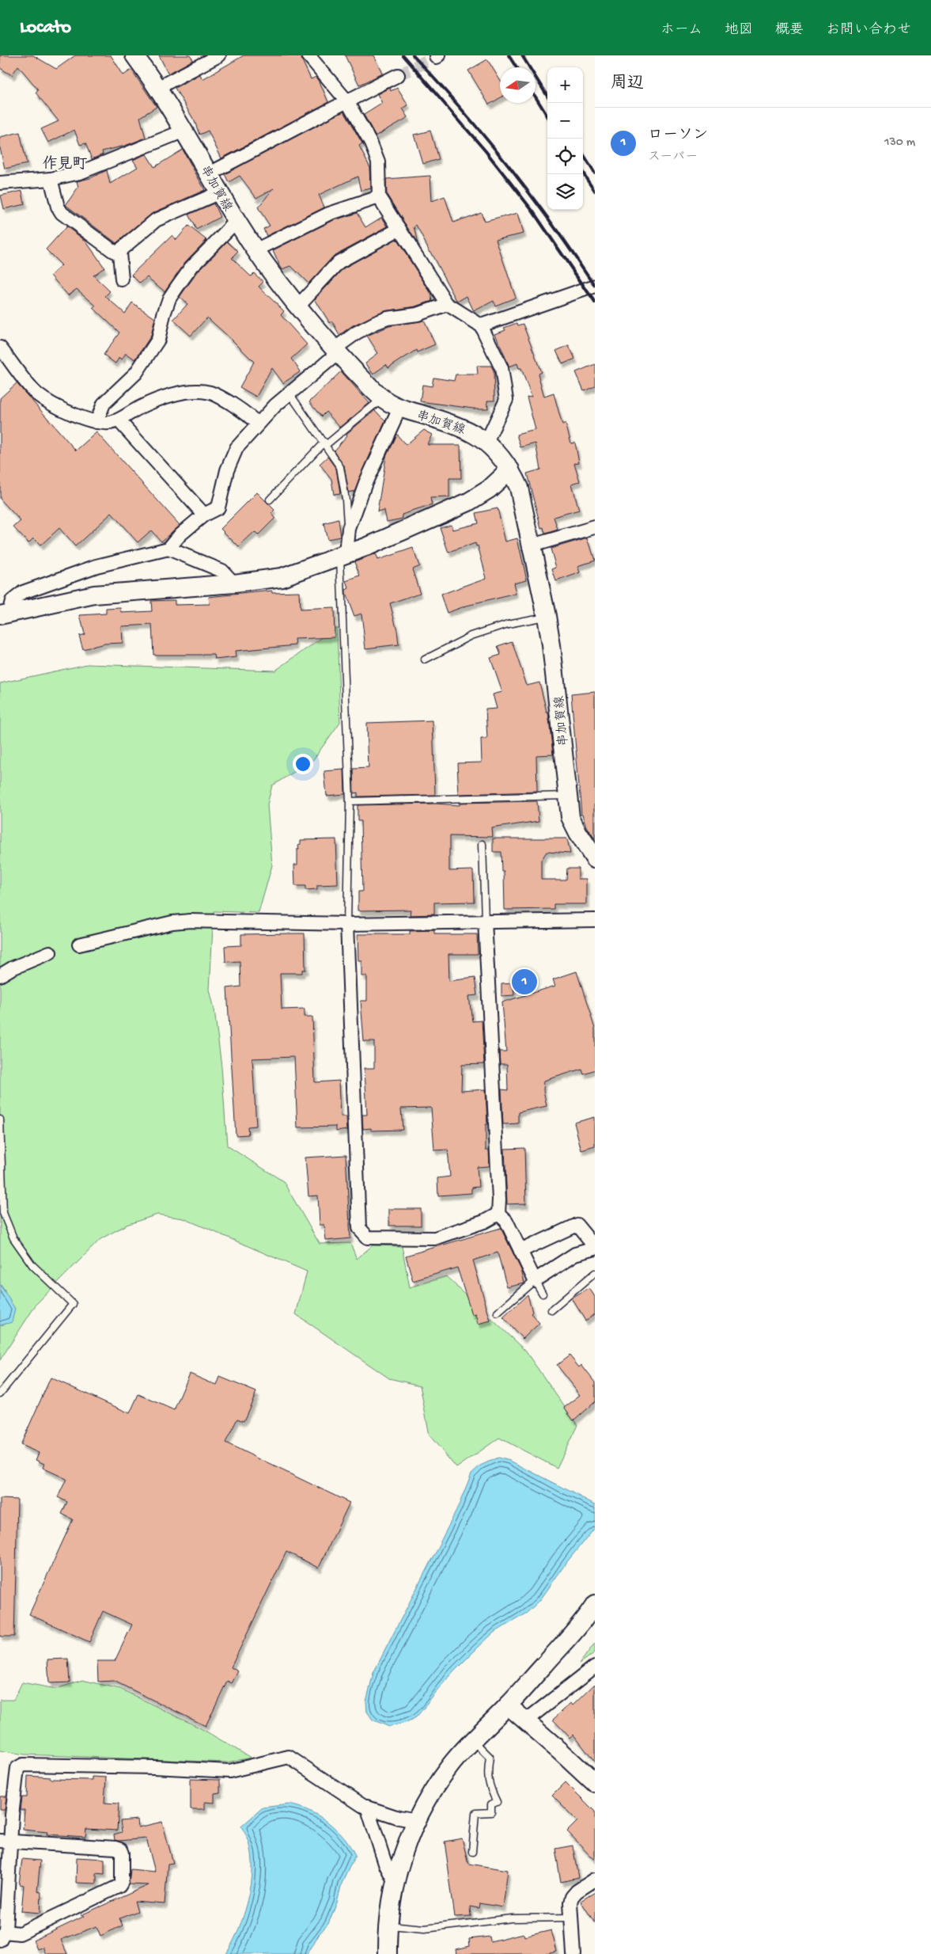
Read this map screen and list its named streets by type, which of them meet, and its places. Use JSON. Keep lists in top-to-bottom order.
{
  "streets": {
    "street": ["串加賀線"]
  },
  "districts": ["作見町"],
  "north": "left",
  "page": {
    "header": "Locato",
    "nav": [
      "ホーム",
      "地図",
      "概要",
      "お問い合わせ"
    ],
    "heading": "周辺",
    "map_buttons": ["+", "−"],
    "list": [
      {
        "mark": "1",
        "name": "ローソン",
        "note": "スーパー",
        "value": "130 m"
      }
    ],
    "pins": "1"
  }
}
